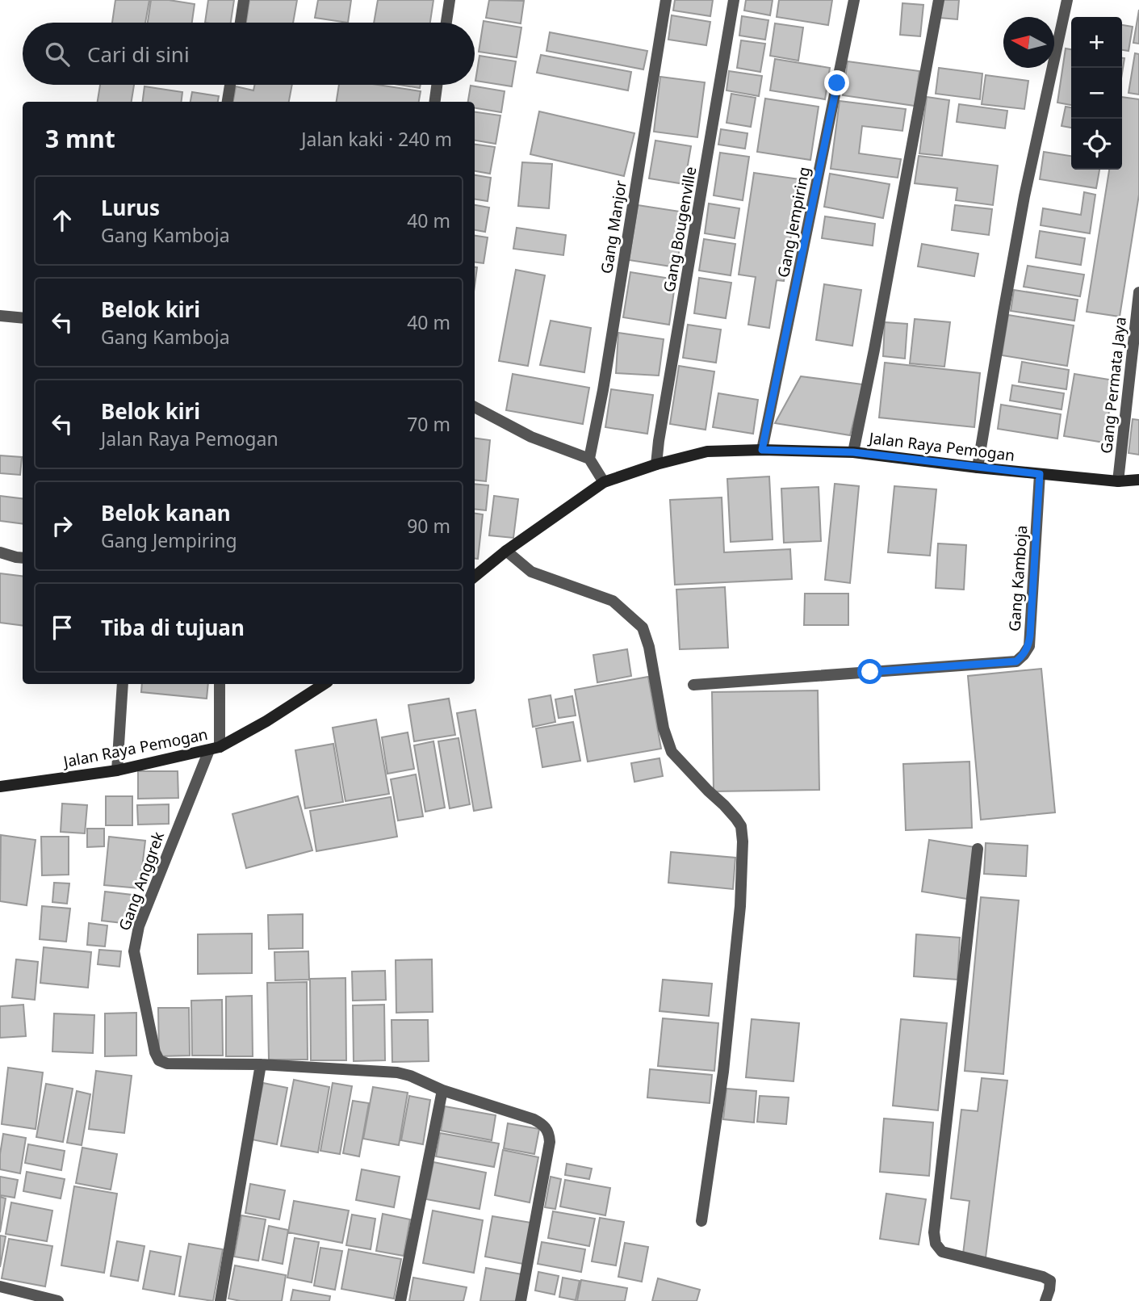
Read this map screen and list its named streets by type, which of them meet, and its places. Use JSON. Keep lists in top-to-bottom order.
{
  "streets": {
    "street": [
      "Gang Jempiring",
      "Gang Manjor",
      "Gang Bougenville",
      "Gang Permata Jaya",
      "Jalan Raya Pemogan",
      "Gang Kamboja",
      "Gang Anggrek"
    ]
  },
  "crossings": [
    ["Gang Jempiring", "Jalan Raya Pemogan"],
    ["Gang Bougenville", "Jalan Raya Pemogan"],
    ["Gang Permata Jaya", "Jalan Raya Pemogan"],
    ["Jalan Raya Pemogan", "Gang Kamboja"],
    ["Jalan Raya Pemogan", "Gang Anggrek"]
  ],
  "north": "left",
  "page": {
    "map_buttons": ["+", "−"],
    "search": "Cari di sini",
    "heading": ["3 mnt", "Jalan kaki · 240 m"],
    "list": [
      ["Lurus", "Gang Kamboja", "40 m"],
      ["Belok kiri", "Gang Kamboja", "40 m"],
      ["Belok kiri", "Jalan Raya Pemogan", "70 m"],
      ["Belok kanan", "Gang Jempiring", "90 m"],
      "Tiba di tujuan"
    ]
  }
}
